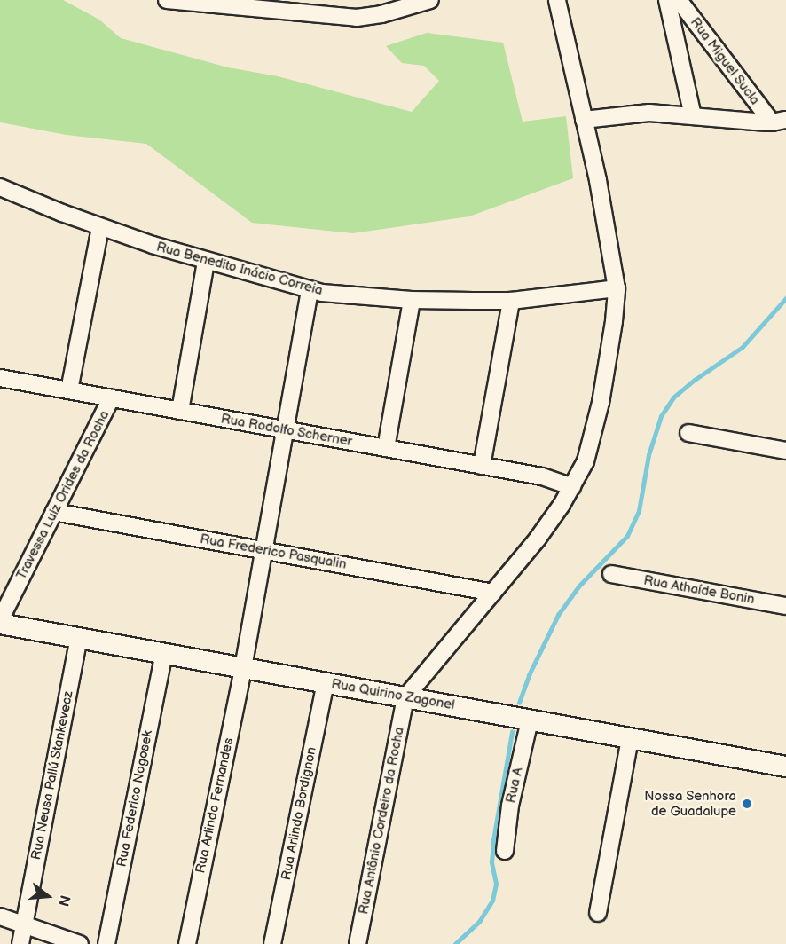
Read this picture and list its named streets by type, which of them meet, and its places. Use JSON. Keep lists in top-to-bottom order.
{
  "streets": {
    "street": [
      "Rua Miguel Sucla",
      "Rua Benedito Inácio Correia",
      "Rua Rodolfo Scherner",
      "Travessa Luiz Orides da Rocha",
      "Rua Frederico Pasqualin",
      "Rua Athaíde Bonin",
      "Rua Quirino Zagonel",
      "Rua Neusa Pallú Stankevecz",
      "Rua A",
      "Rua Federico Nogosek",
      "Rua Arlindo Fernandes",
      "Rua Arlindo Bordignon",
      "Rua Antônio Cordeiro da Rocha"
    ]
  },
  "crossings": [
    ["Rua Benedito Inácio Correia", "Rua Arlindo Fernandes"],
    ["Rua Rodolfo Scherner", "Travessa Luiz Orides da Rocha"],
    ["Rua Rodolfo Scherner", "Rua Arlindo Fernandes"],
    ["Travessa Luiz Orides da Rocha", "Rua Frederico Pasqualin"],
    ["Travessa Luiz Orides da Rocha", "Rua Quirino Zagonel"],
    ["Rua Frederico Pasqualin", "Rua Arlindo Fernandes"],
    ["Rua Quirino Zagonel", "Rua Neusa Pallú Stankevecz"],
    ["Rua Quirino Zagonel", "Rua A"],
    ["Rua Quirino Zagonel", "Rua Federico Nogosek"],
    ["Rua Quirino Zagonel", "Rua Arlindo Fernandes"],
    ["Rua Quirino Zagonel", "Rua Arlindo Bordignon"],
    ["Rua Quirino Zagonel", "Rua Antônio Cordeiro da Rocha"]
  ],
  "places": ["Nossa Senhora de Guadalupe"],
  "north": "right"
}
